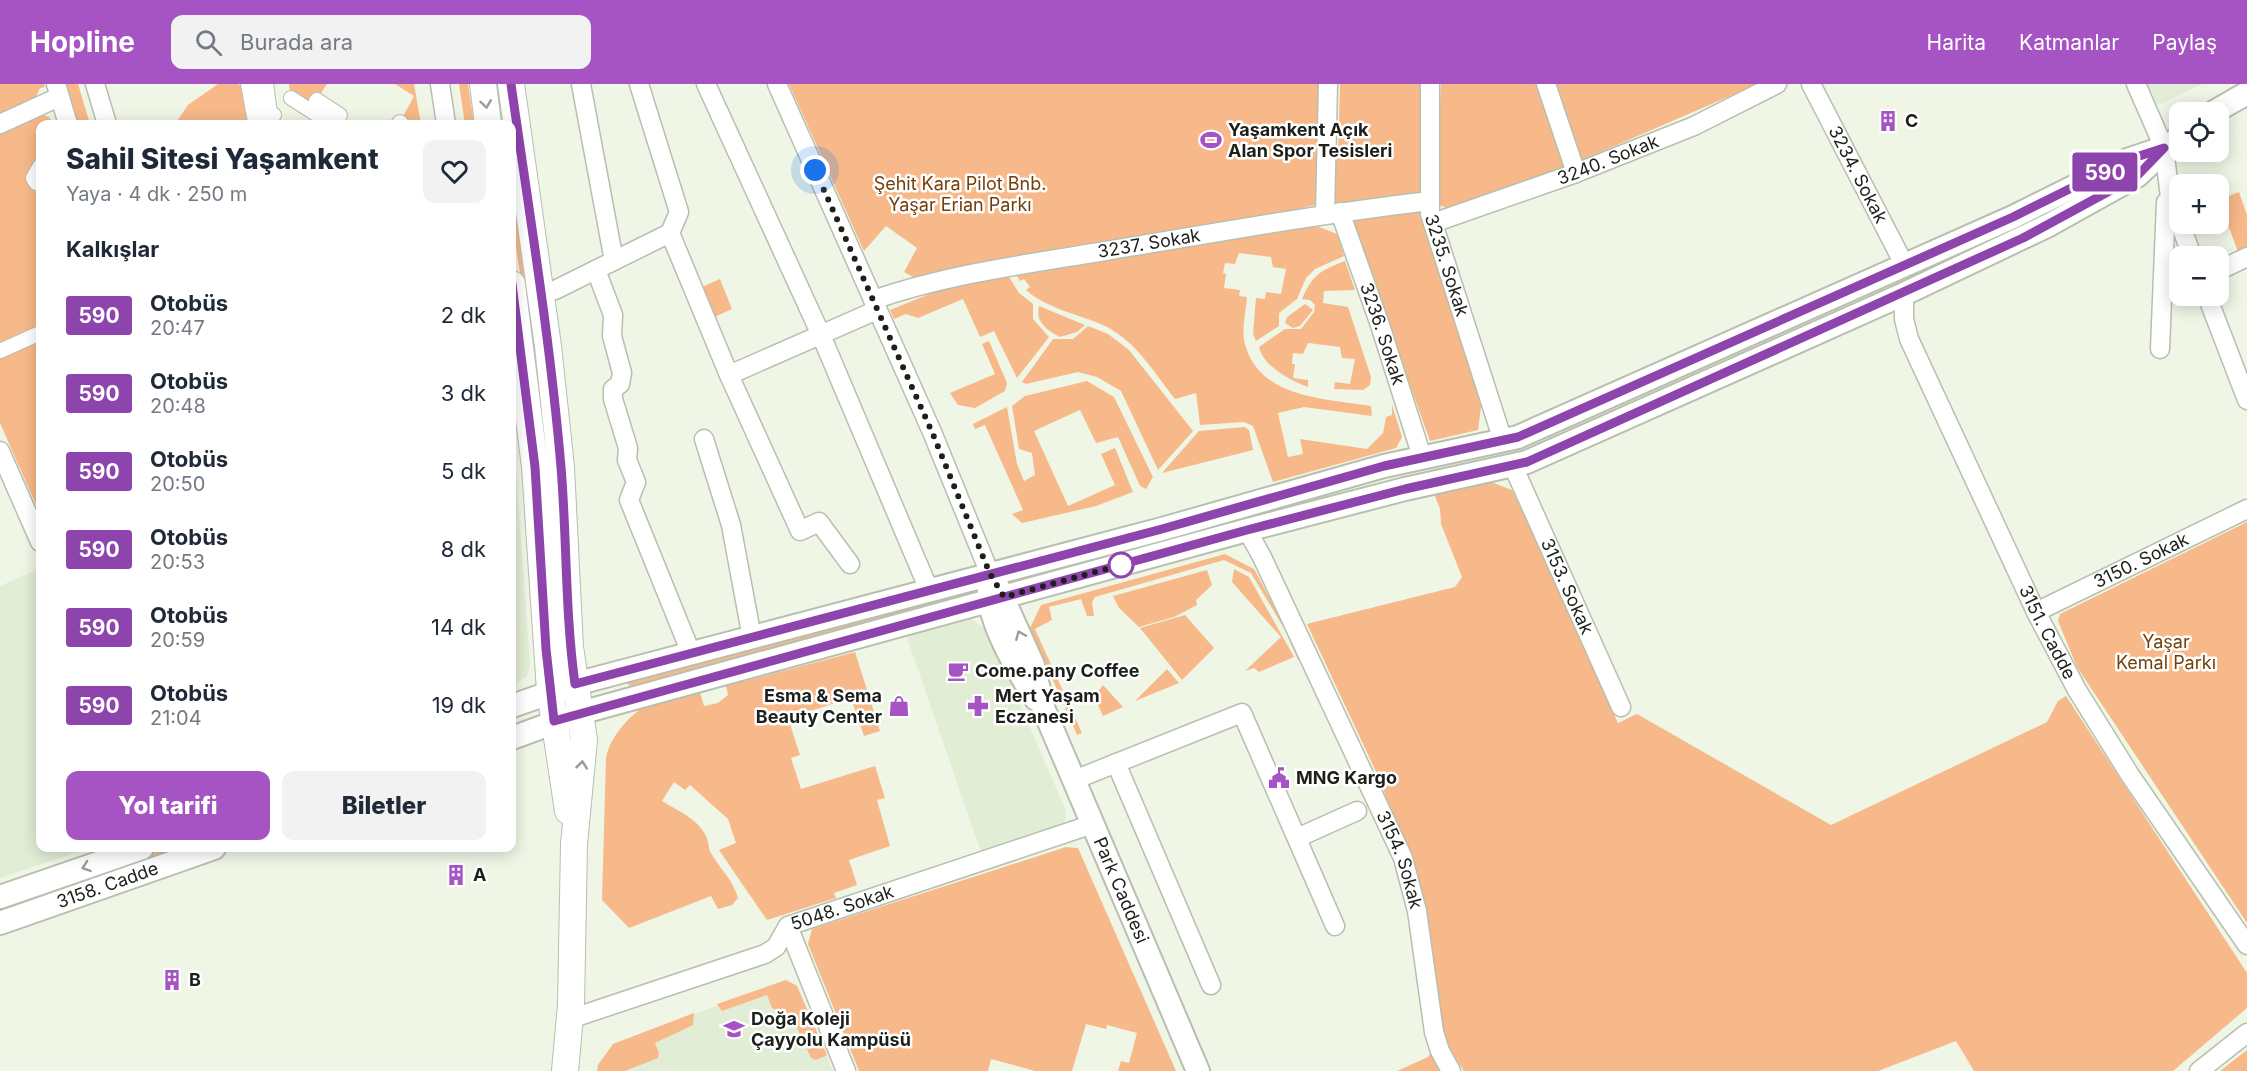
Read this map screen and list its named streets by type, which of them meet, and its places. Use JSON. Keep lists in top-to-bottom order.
{
  "streets": {
    "street": [
      "3240. Sokak",
      "3234. Sokak",
      "3237. Sokak",
      "3235. Sokak",
      "3236. Sokak",
      "3150. Sokak",
      "3153. Sokak",
      "3151. Cadde",
      "3154. Sokak",
      "3158. Cadde",
      "Park Caddesi",
      "5048. Sokak"
    ]
  },
  "crossings": [
    ["3240. Sokak", "3235. Sokak"],
    ["3237. Sokak", "3235. Sokak"],
    ["3237. Sokak", "3236. Sokak"],
    ["3150. Sokak", "3151. Cadde"],
    ["Park Caddesi", "5048. Sokak"]
  ],
  "parks": ["Şehit Kara Pilot Bnb. Yaşar Erian Parkı", "Yaşar Kemal Parkı"],
  "places": {
    "building": ["C", "A", "B"],
    "sports": ["Yaşamkent Açık Alan Spor Tesisleri"],
    "cafe": ["Come.pany Coffee"],
    "shop": ["Esma & Sema Beauty Center"],
    "pharmacy": ["Mert Yaşam Eczanesi"],
    "public building": ["MNG Kargo"],
    "school or university": ["Doğa Koleji Çayyolu Kampüsü"]
  },
  "lines": ["bus line 590"],
  "page": {
    "header": "Hopline",
    "search": "Burada ara",
    "nav": ["Harita", "Katmanlar", "Paylaş"],
    "on_map": "590",
    "map_buttons": ["+", "−"],
    "heading": [
      ["Sahil Sitesi Yaşamkent", "Yaya · 4 dk · 250 m"],
      "Kalkışlar"
    ],
    "list": [
      {
        "mark": "590",
        "name": "Otobüs",
        "note": "20:47",
        "value": "2 dk"
      },
      {
        "mark": "590",
        "name": "Otobüs",
        "note": "20:48",
        "value": "3 dk"
      },
      {
        "mark": "590",
        "name": "Otobüs",
        "note": "20:50",
        "value": "5 dk"
      },
      {
        "mark": "590",
        "name": "Otobüs",
        "note": "20:53",
        "value": "8 dk"
      },
      {
        "mark": "590",
        "name": "Otobüs",
        "note": "20:59",
        "value": "14 dk"
      },
      {
        "mark": "590",
        "name": "Otobüs",
        "note": "21:04",
        "value": "19 dk"
      }
    ],
    "buttons": ["Yol tarifi", "Biletler"]
  }
}
